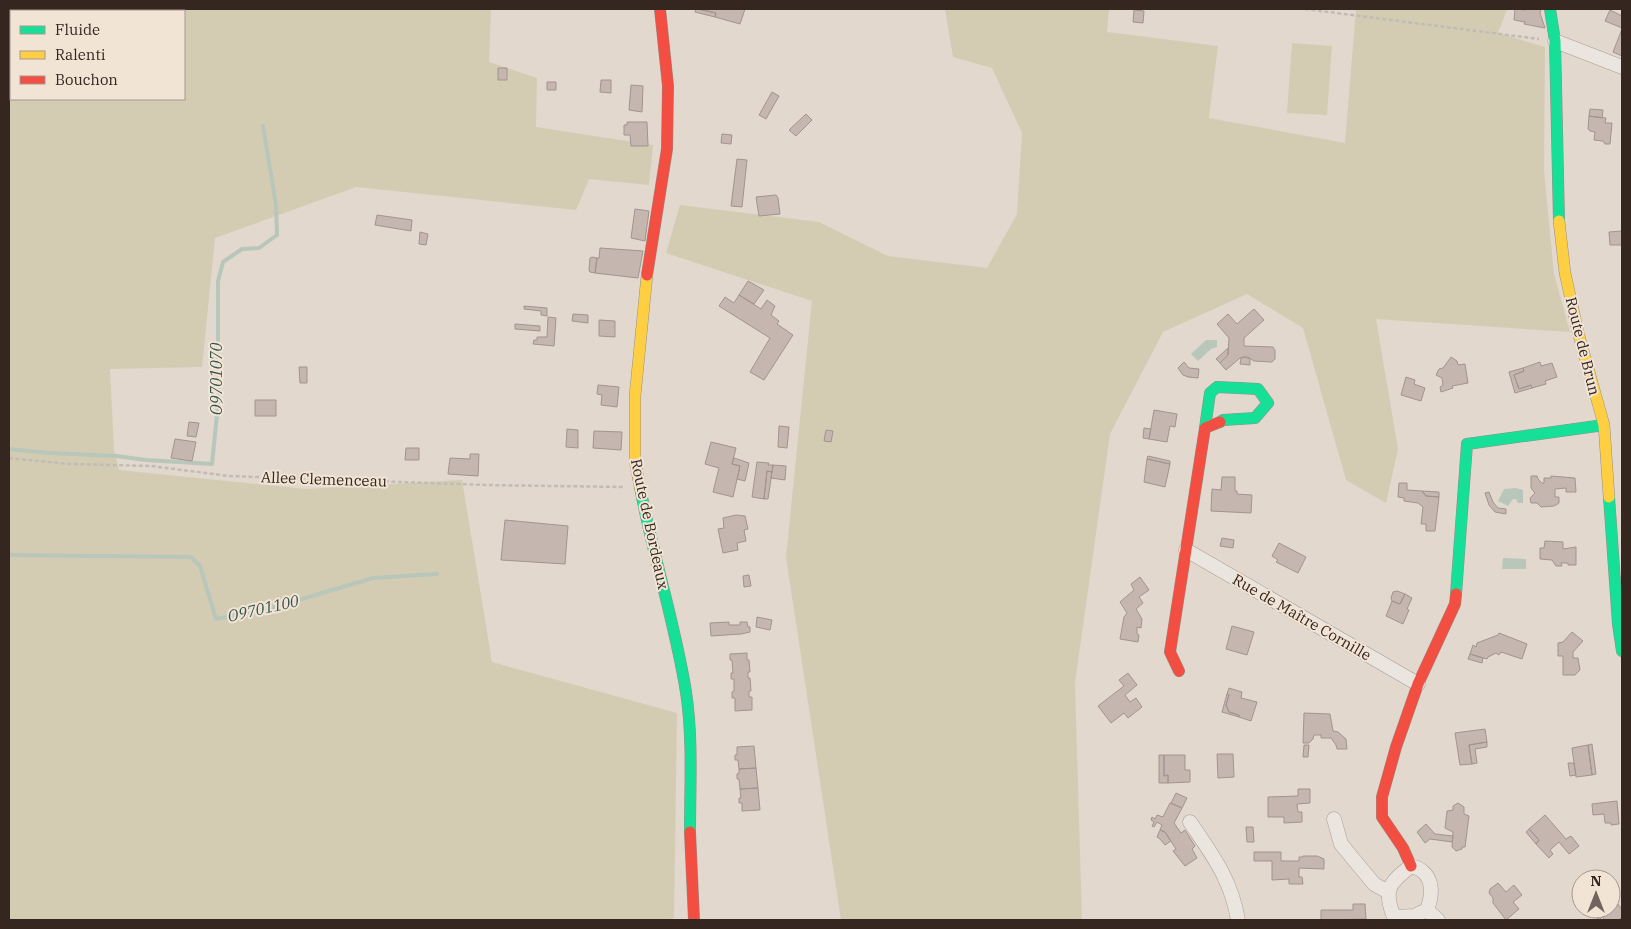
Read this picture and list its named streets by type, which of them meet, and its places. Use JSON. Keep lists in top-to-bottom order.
{
  "streets": {
    "street": ["Route de Brun", "Route de Bordeaux", "Rue de Maître Cornille"],
    "path": ["Allee Clemenceau"]
  },
  "crossings": [
    ["Allee Clemenceau", "Route de Bordeaux"]
  ],
  "water": ["O9701070", "O9701100"],
  "legend": ["Fluide", "Ralenti", "Bouchon"],
  "north": "top"
}
